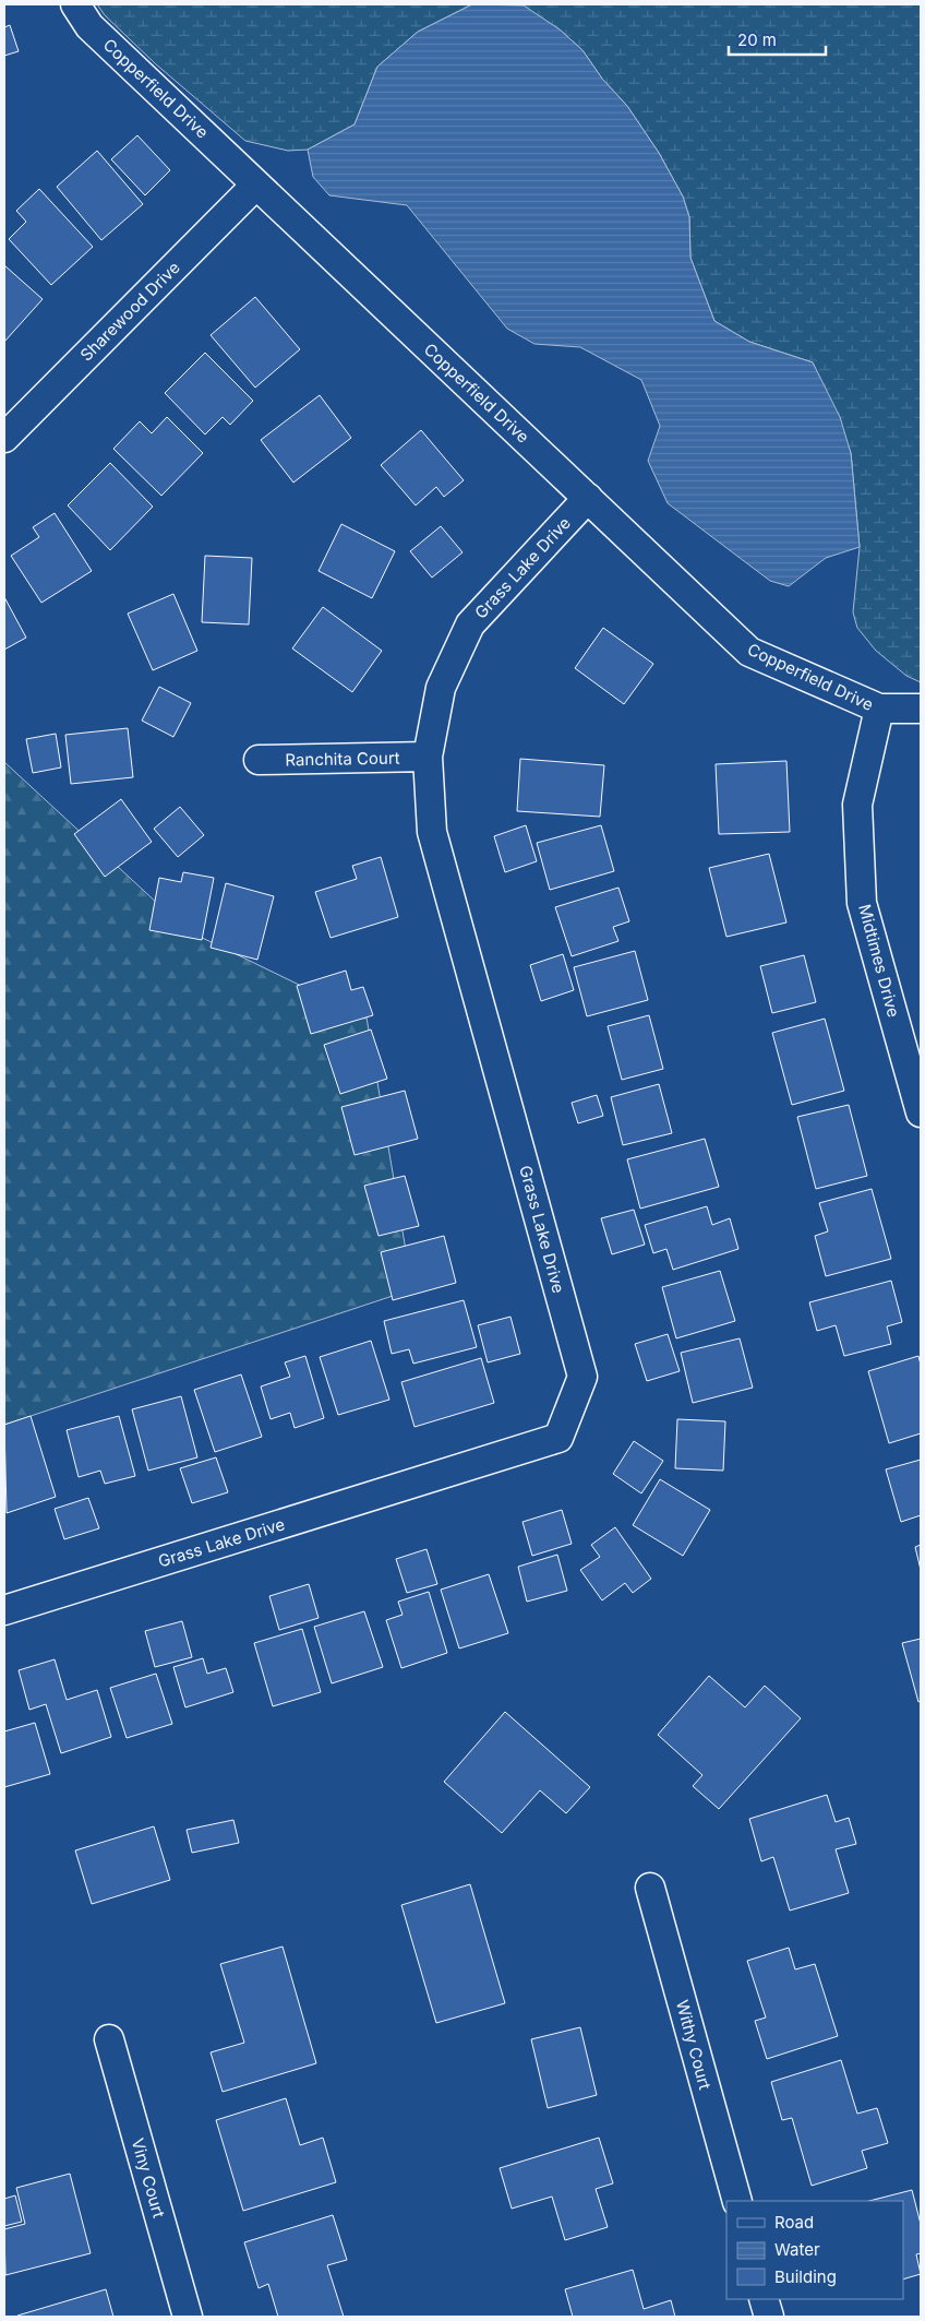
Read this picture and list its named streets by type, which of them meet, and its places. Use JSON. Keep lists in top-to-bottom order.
{
  "streets": {
    "street": [
      "Copperfield Drive",
      "Sharewood Drive",
      "Grass Lake Drive",
      "Ranchita Court",
      "Midtimes Drive",
      "Withy Court",
      "Viny Court"
    ]
  },
  "crossings": [
    ["Copperfield Drive", "Sharewood Drive"],
    ["Copperfield Drive", "Grass Lake Drive"],
    ["Copperfield Drive", "Midtimes Drive"],
    ["Grass Lake Drive", "Ranchita Court"]
  ],
  "legend": ["Road", "Water", "Building"],
  "scale_bar": "20 m"
}
